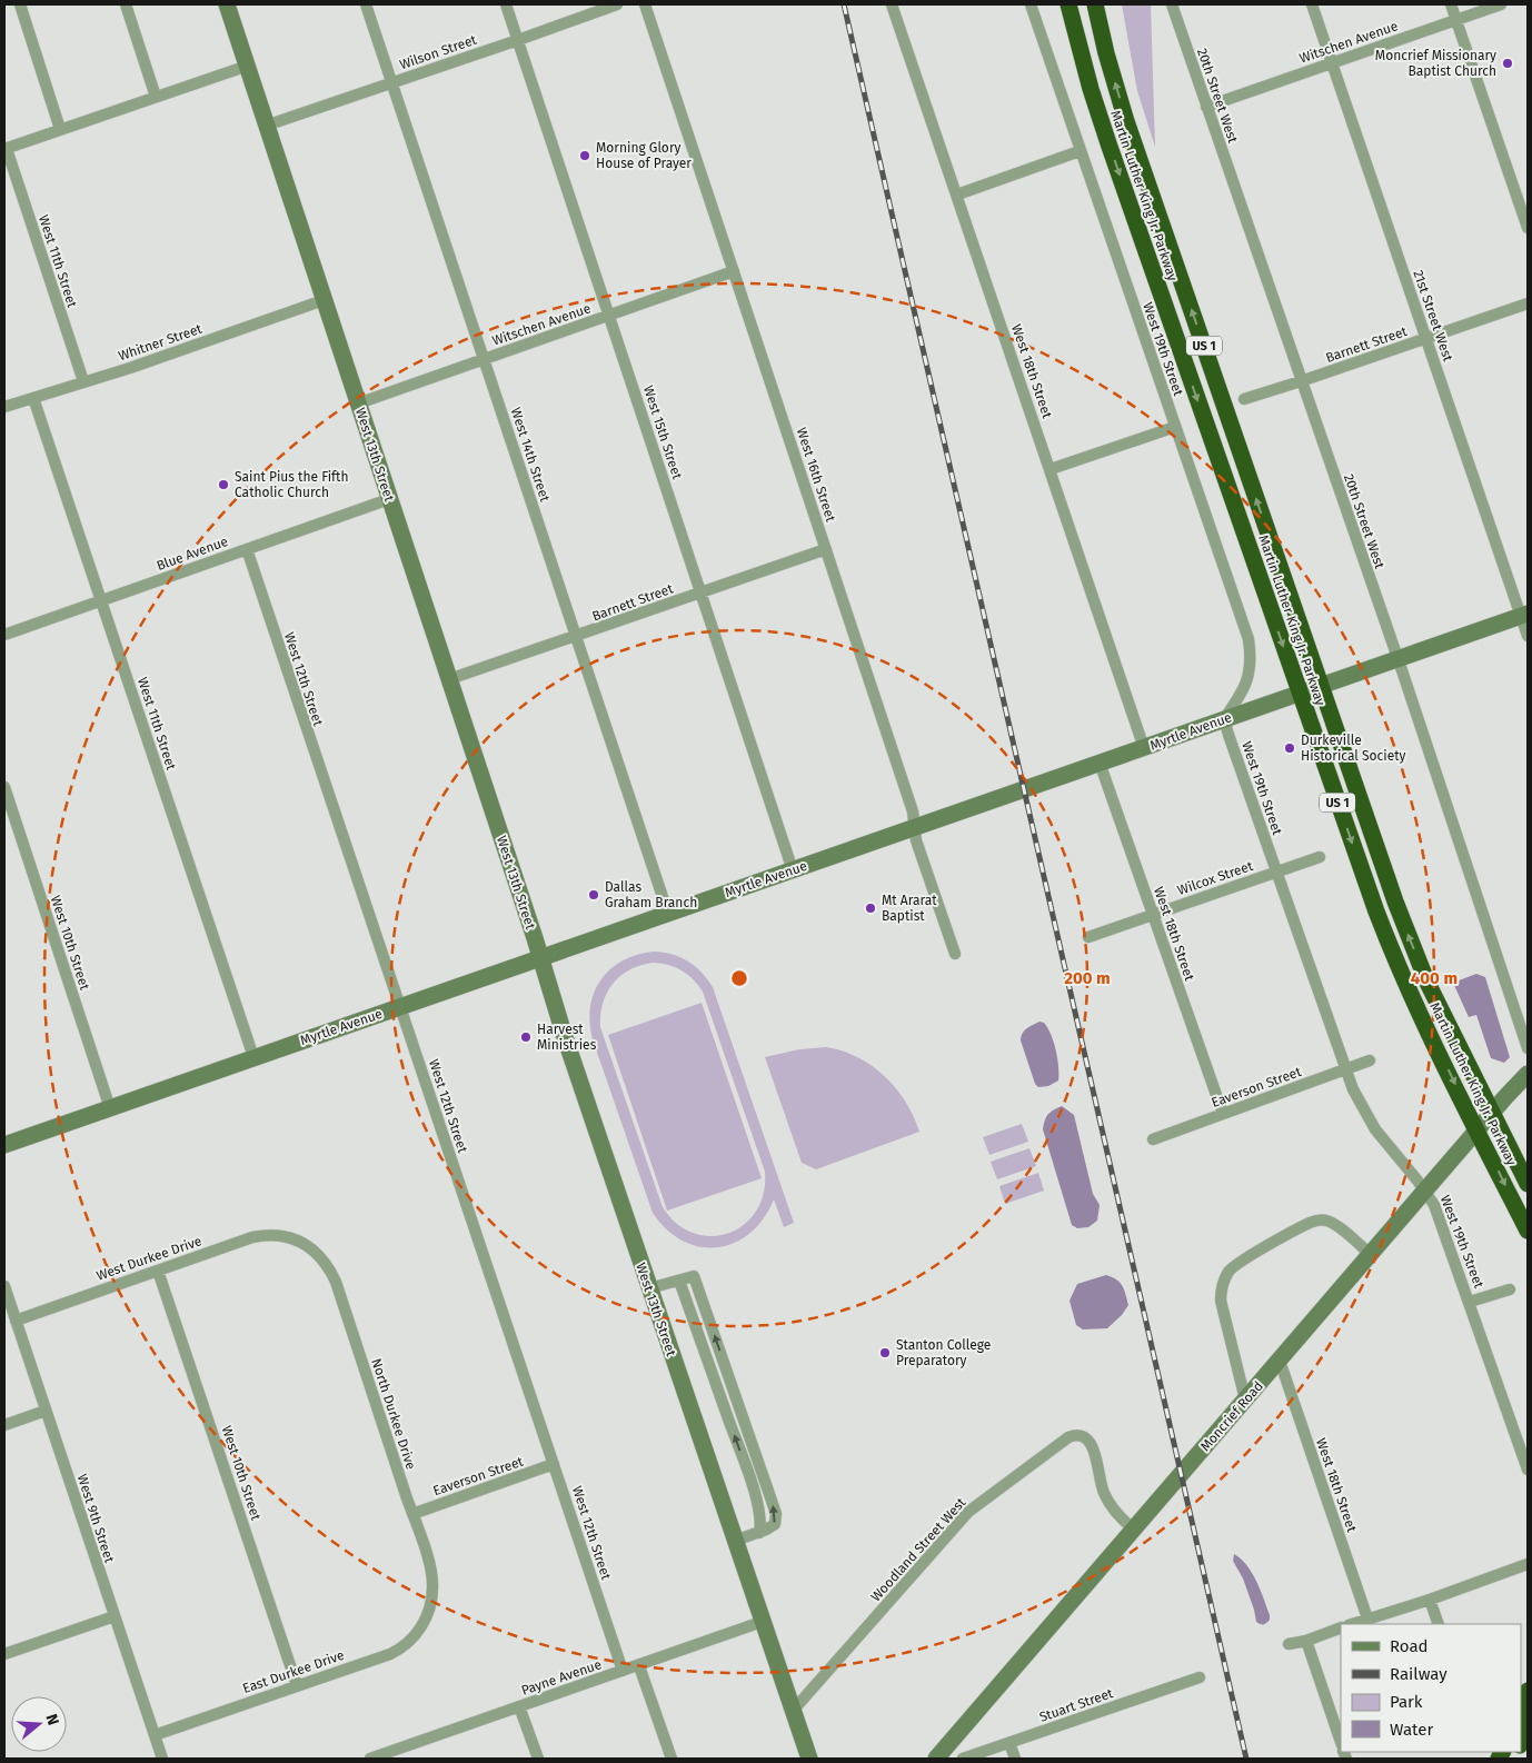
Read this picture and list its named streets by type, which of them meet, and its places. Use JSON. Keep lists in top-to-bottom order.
{
  "streets": {
    "highway": ["Martin Luther King Jr. Parkway", "US 1"],
    "main road": ["West 13th Street", "Myrtle Avenue", "Moncrief Road"],
    "street": [
      "Witschen Avenue",
      "Wilson Street",
      "20th Street West",
      "West 11th Street",
      "21st Street West",
      "Whitner Street",
      "Barnett Street",
      "West 19th Street",
      "West 18th Street",
      "West 15th Street",
      "West 14th Street",
      "West 16th Street",
      "Blue Avenue",
      "West 12th Street",
      "Wilcox Street",
      "West 10th Street",
      "Eaverson Street",
      "West Durkee Drive",
      "North Durkee Drive",
      "West 9th Street",
      "Woodland Street West",
      "East Durkee Drive",
      "Payne Avenue",
      "Stuart Street"
    ]
  },
  "crossings": [
    ["Witschen Avenue", "20th Street West"],
    ["Witschen Avenue", "21st Street West"],
    ["Witschen Avenue", "West 15th Street"],
    ["Witschen Avenue", "West 13th Street"],
    ["Witschen Avenue", "West 14th Street"],
    ["Witschen Avenue", "West 16th Street"],
    ["Wilson Street", "West 15th Street"],
    ["Wilson Street", "West 13th Street"],
    ["Wilson Street", "West 14th Street"],
    ["20th Street West", "Barnett Street"],
    ["20th Street West", "Myrtle Avenue"],
    ["Martin Luther King Jr. Parkway", "Myrtle Avenue"],
    ["Martin Luther King Jr. Parkway", "Moncrief Road"],
    ["West 11th Street", "Whitner Street"],
    ["West 11th Street", "Blue Avenue"],
    ["West 11th Street", "Myrtle Avenue"],
    ["21st Street West", "Barnett Street"],
    ["21st Street West", "Myrtle Avenue"],
    ["Whitner Street", "West 13th Street"],
    ["Barnett Street", "West 15th Street"],
    ["Barnett Street", "West 13th Street"],
    ["Barnett Street", "West 14th Street"],
    ["Barnett Street", "West 16th Street"],
    ["West 19th Street", "Myrtle Avenue"],
    ["West 19th Street", "Wilcox Street"],
    ["West 19th Street", "Eaverson Street"],
    ["West 19th Street", "Moncrief Road"],
    ["West 18th Street", "Myrtle Avenue"],
    ["West 18th Street", "Wilcox Street"],
    ["West 18th Street", "Eaverson Street"],
    ["West 18th Street", "Moncrief Road"],
    ["West 15th Street", "Myrtle Avenue"],
    ["West 13th Street", "Blue Avenue"],
    ["West 13th Street", "Myrtle Avenue"],
    ["West 13th Street", "Woodland Street West"],
    ["West 13th Street", "Payne Avenue"],
    ["West 14th Street", "Myrtle Avenue"],
    ["West 16th Street", "Myrtle Avenue"],
    ["Blue Avenue", "West 12th Street"],
    ["West 12th Street", "Myrtle Avenue"],
    ["West 12th Street", "Eaverson Street"],
    ["West 12th Street", "Payne Avenue"],
    ["Myrtle Avenue", "West 10th Street"],
    ["West 10th Street", "West Durkee Drive"],
    ["West 10th Street", "East Durkee Drive"],
    ["Eaverson Street", "North Durkee Drive"],
    ["West Durkee Drive", "North Durkee Drive"],
    ["West Durkee Drive", "West 9th Street"],
    ["North Durkee Drive", "East Durkee Drive"],
    ["Moncrief Road", "Woodland Street West"],
    ["West 9th Street", "East Durkee Drive"]
  ],
  "places": [
    "Moncrief Missionary Baptist Church",
    "Morning Glory House of Prayer",
    "Saint Pius the Fifth Catholic Church",
    "Durkeville Historical Society",
    "Dallas Graham Branch",
    "Mt Ararat Baptist",
    "Harvest Ministries",
    "Stanton College Preparatory"
  ],
  "legend": [
    "Road",
    "Railway",
    "Park",
    "Water"
  ],
  "north": "right",
  "rings": ["200 m", "400 m"]
}
